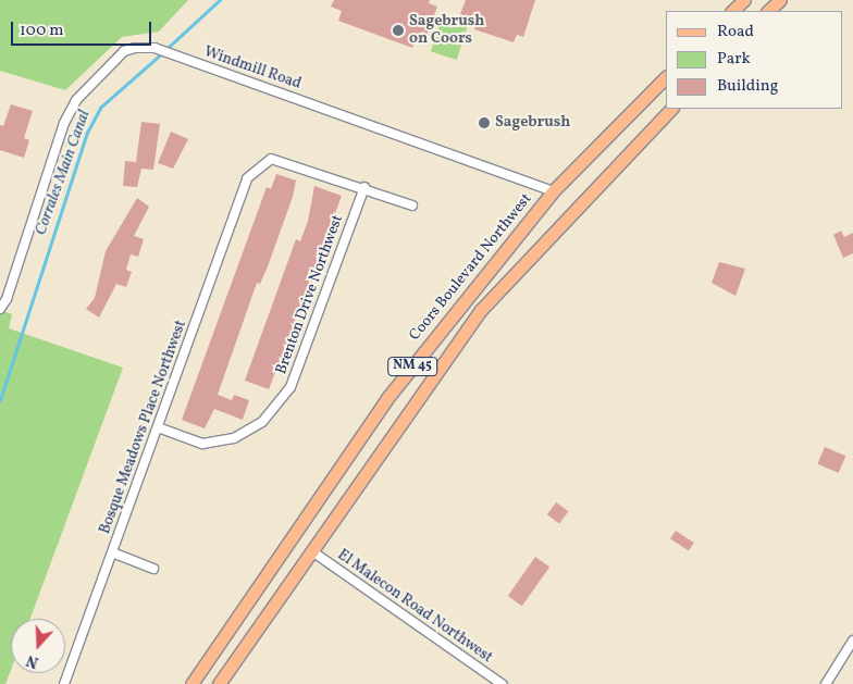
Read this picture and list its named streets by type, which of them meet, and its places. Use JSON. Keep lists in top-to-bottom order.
{
  "streets": {
    "main road": ["Coors Boulevard Northwest", "NM 45"],
    "street": [
      "Windmill Road",
      "Brenton Drive Northwest",
      "Bosque Meadows Place Northwest",
      "El Malecon Road Northwest"
    ]
  },
  "crossings": [
    ["Windmill Road", "Coors Boulevard Northwest"],
    ["Brenton Drive Northwest", "Bosque Meadows Place Northwest"],
    ["NM 45", "El Malecon Road Northwest"]
  ],
  "water": ["Corrales Main Canal"],
  "places": ["Sagebrush on Coors", "Sagebrush"],
  "legend": ["Road", "Park", "Building"],
  "scale_bar": "100 m",
  "north": "bottom"
}
